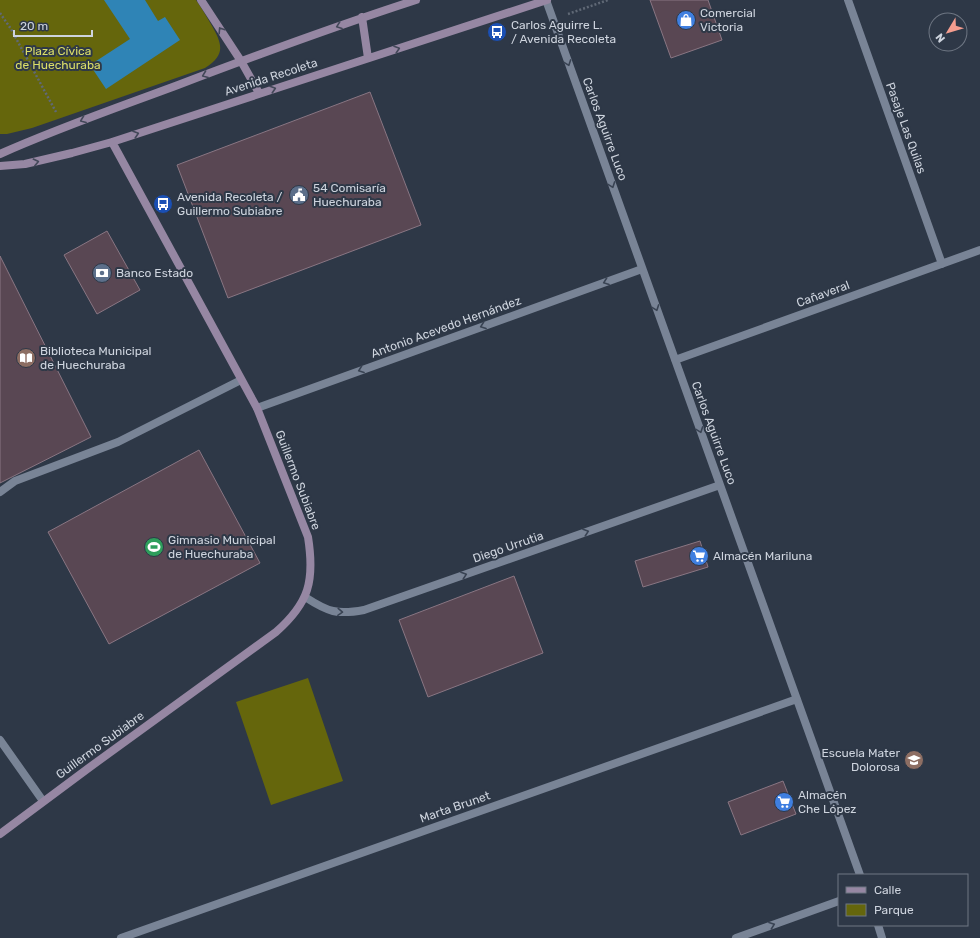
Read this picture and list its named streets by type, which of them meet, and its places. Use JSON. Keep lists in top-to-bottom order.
{
  "streets": {
    "main road": ["Avenida Recoleta", "Guillermo Subiabre"],
    "street": [
      "Pasaje Las Quilas",
      "Carlos Aguirre Luco",
      "Cañaveral",
      "Antonio Acevedo Hernández",
      "Diego Urrutia",
      "Marta Brunet"
    ]
  },
  "crossings": [
    ["Avenida Recoleta", "Carlos Aguirre Luco"],
    ["Avenida Recoleta", "Guillermo Subiabre"],
    ["Pasaje Las Quilas", "Cañaveral"],
    ["Carlos Aguirre Luco", "Cañaveral"],
    ["Carlos Aguirre Luco", "Antonio Acevedo Hernández"],
    ["Carlos Aguirre Luco", "Diego Urrutia"],
    ["Carlos Aguirre Luco", "Marta Brunet"],
    ["Antonio Acevedo Hernández", "Guillermo Subiabre"],
    ["Guillermo Subiabre", "Diego Urrutia"]
  ],
  "one_way": ["Carlos Aguirre Luco", "Antonio Acevedo Hernández", "Diego Urrutia"],
  "parks": ["Plaza Cívica de Huechuraba"],
  "places": {
    "shop": ["Comercial Victoria"],
    "bus stop": ["Carlos Aguirre L. / Avenida Recoleta", "Avenida Recoleta / Guillermo Subiabre"],
    "public building": ["54 Comisaría Huechuraba"],
    "bank": ["Banco Estado"],
    "library": ["Biblioteca Municipal de Huechuraba"],
    "sports": ["Gimnasio Municipal de Huechuraba"],
    "supermarket": ["Almacén Mariluna", "Almacén Che López"],
    "school or university": ["Escuela Mater Dolorosa"]
  },
  "legend": ["Calle", "Parque"],
  "scale_bar": "20 m",
  "north": "bottom left"
}
